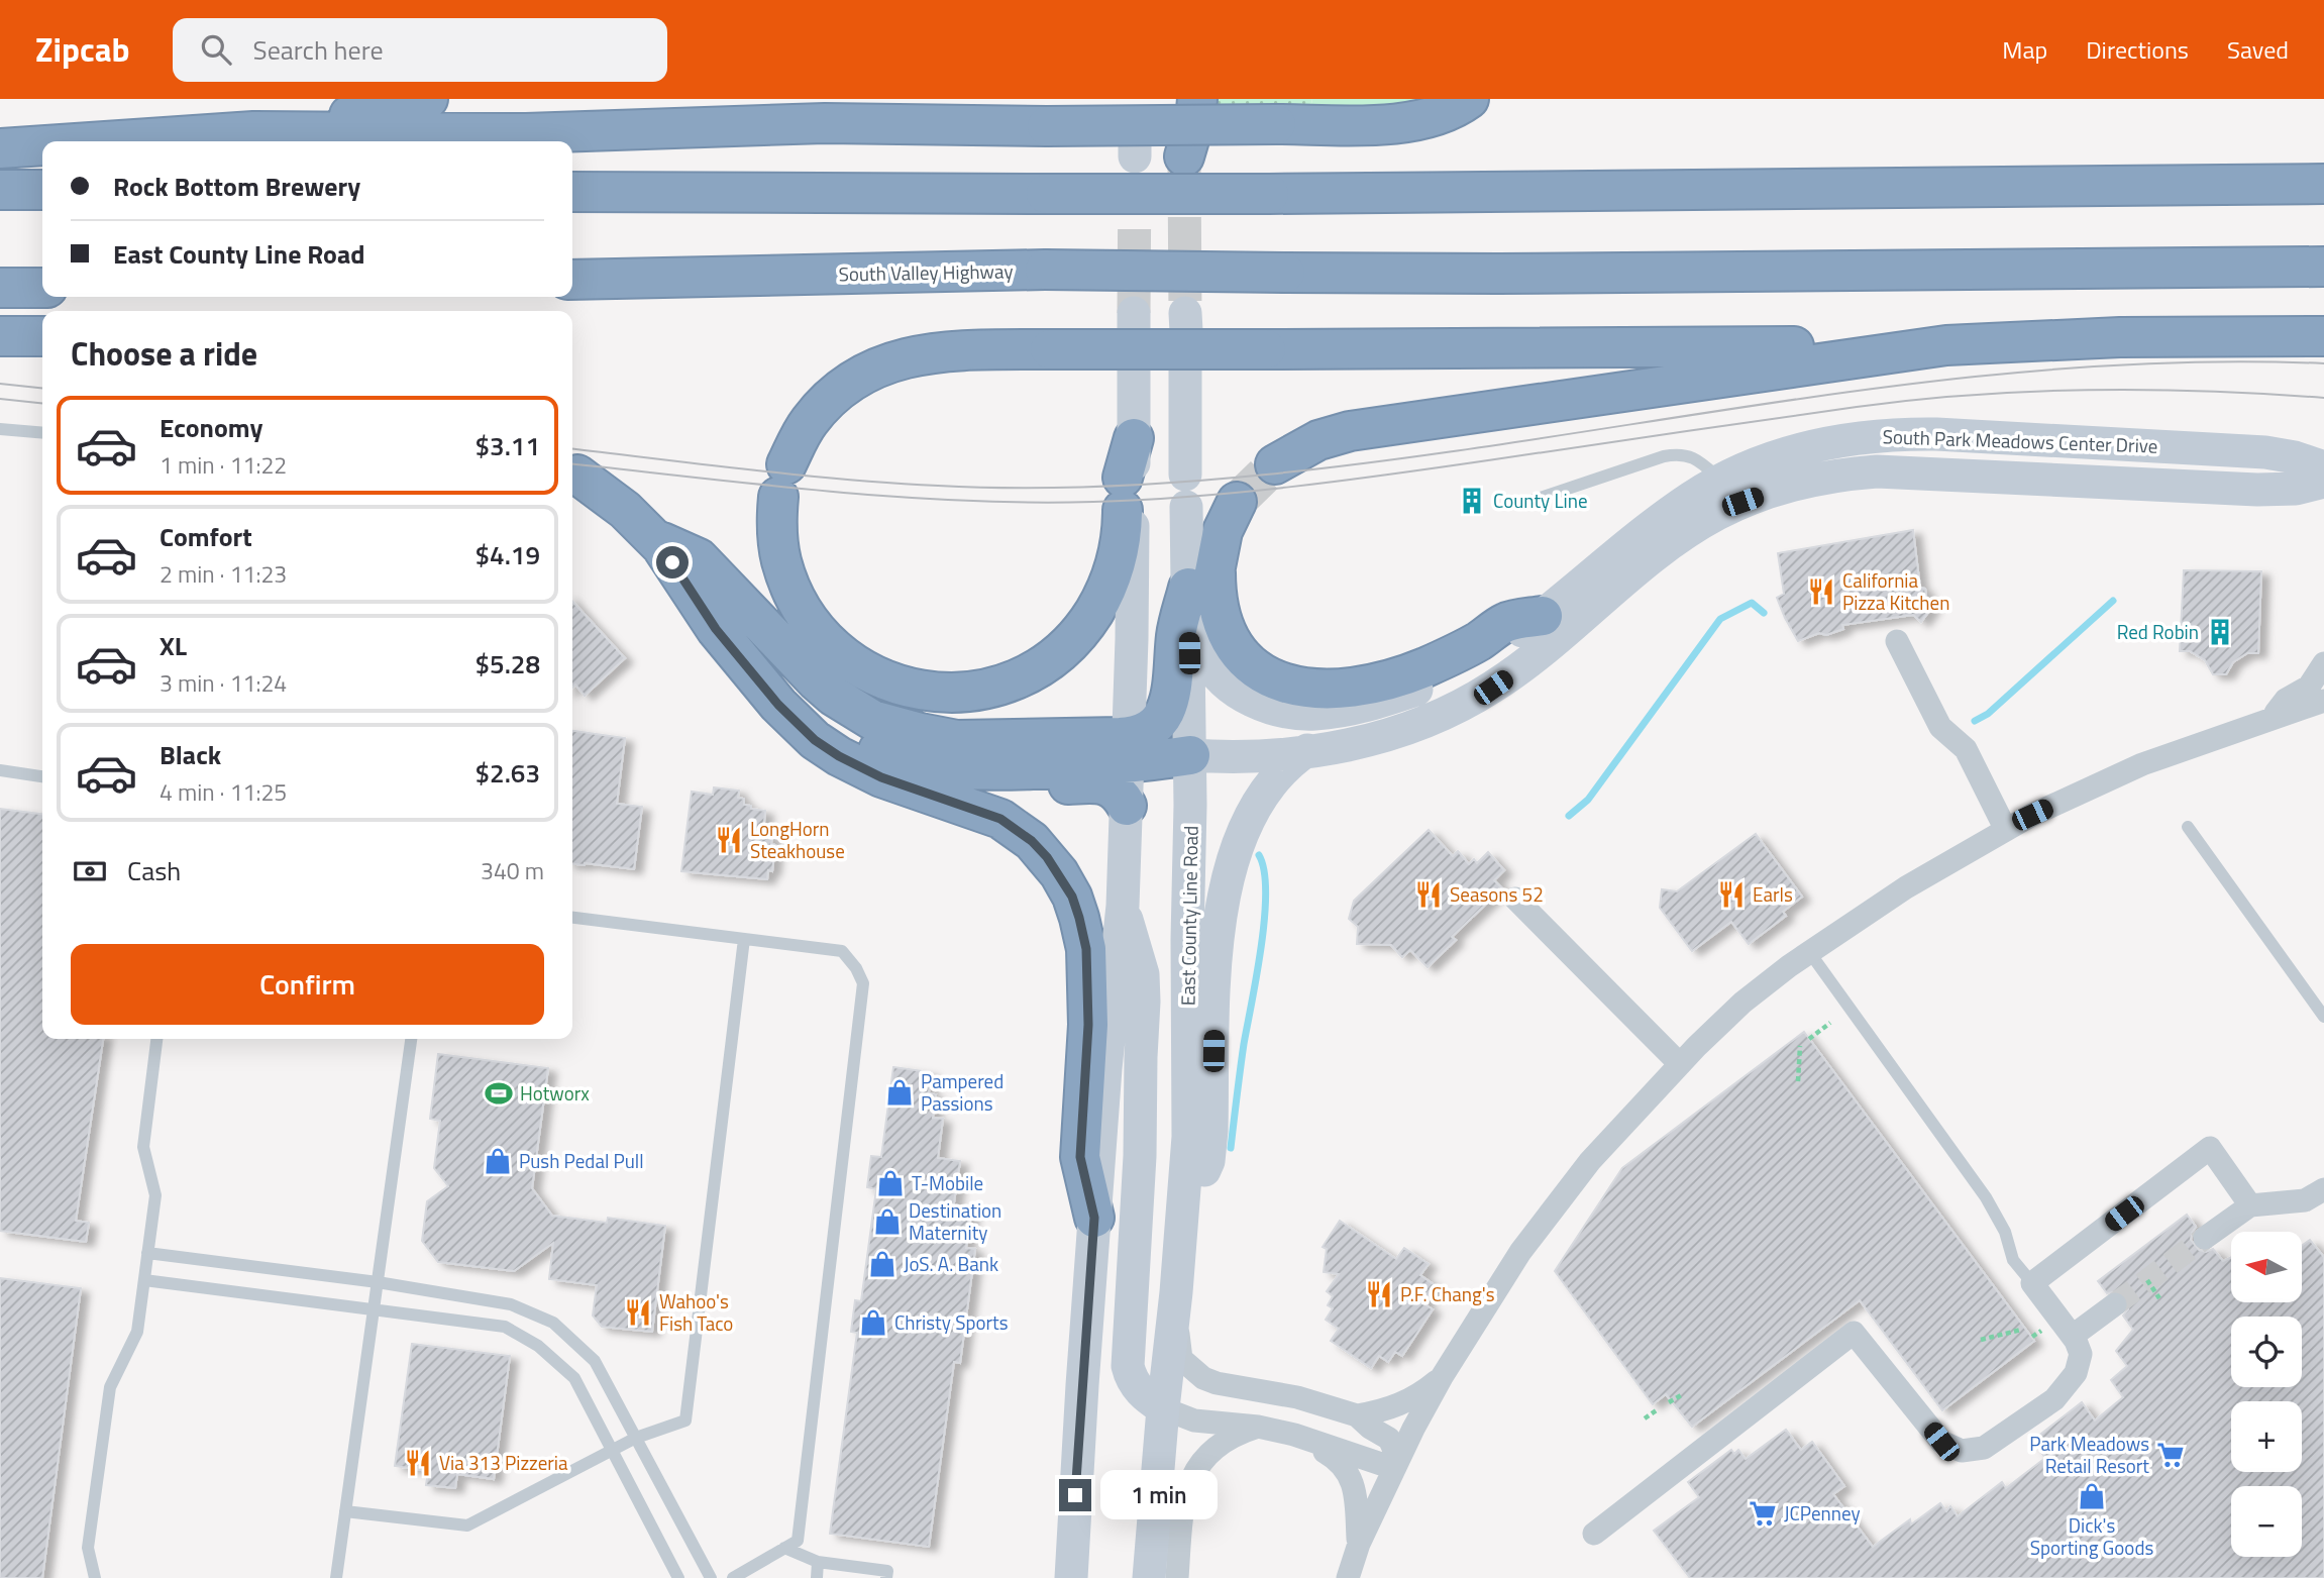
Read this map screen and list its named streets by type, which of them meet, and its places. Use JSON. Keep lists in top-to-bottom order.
{
  "streets": {
    "highway": ["South Valley Highway"],
    "main road": ["South Park Meadows Center Drive", "East County Line Road"]
  },
  "crossings": [
    ["South Park Meadows Center Drive", "East County Line Road"]
  ],
  "places": {
    "building": ["County Line", "Red Robin"],
    "restaurant": [
      "California Pizza Kitchen",
      "LongHorn Steakhouse",
      "Seasons 52",
      "Earls",
      "P.F. Chang's",
      "Wahoo's Fish Taco",
      "Via 313 Pizzeria"
    ],
    "shop": [
      "Pampered Passions",
      "Push Pedal Pull",
      "T-Mobile",
      "Destination Maternity",
      "JoS. A. Bank",
      "Christy Sports",
      "Dick's Sporting Goods"
    ],
    "sports": ["Hotworx"],
    "supermarket": ["Park Meadows Retail Resort", "JCPenney"]
  },
  "north": "left",
  "page": {
    "header": "Zipcab",
    "search": "Search here",
    "nav": ["Map", "Directions", "Saved"],
    "banner": ["Rock Bottom Brewery", "East County Line Road"],
    "heading": "Choose a ride",
    "list": [
      {
        "name": "Economy",
        "note": "1 min · 11:22",
        "value": "$3.11"
      },
      {
        "name": "Comfort",
        "note": "2 min · 11:23",
        "value": "$4.19"
      },
      {
        "name": "XL",
        "note": "3 min · 11:24",
        "value": "$5.28"
      },
      {
        "name": "Black",
        "note": "4 min · 11:25",
        "value": "$2.63"
      }
    ],
    "pay": ["Cash", "340 m"],
    "buttons": "Confirm",
    "map_buttons": ["+", "−"],
    "bubble": "1 min"
  }
}
